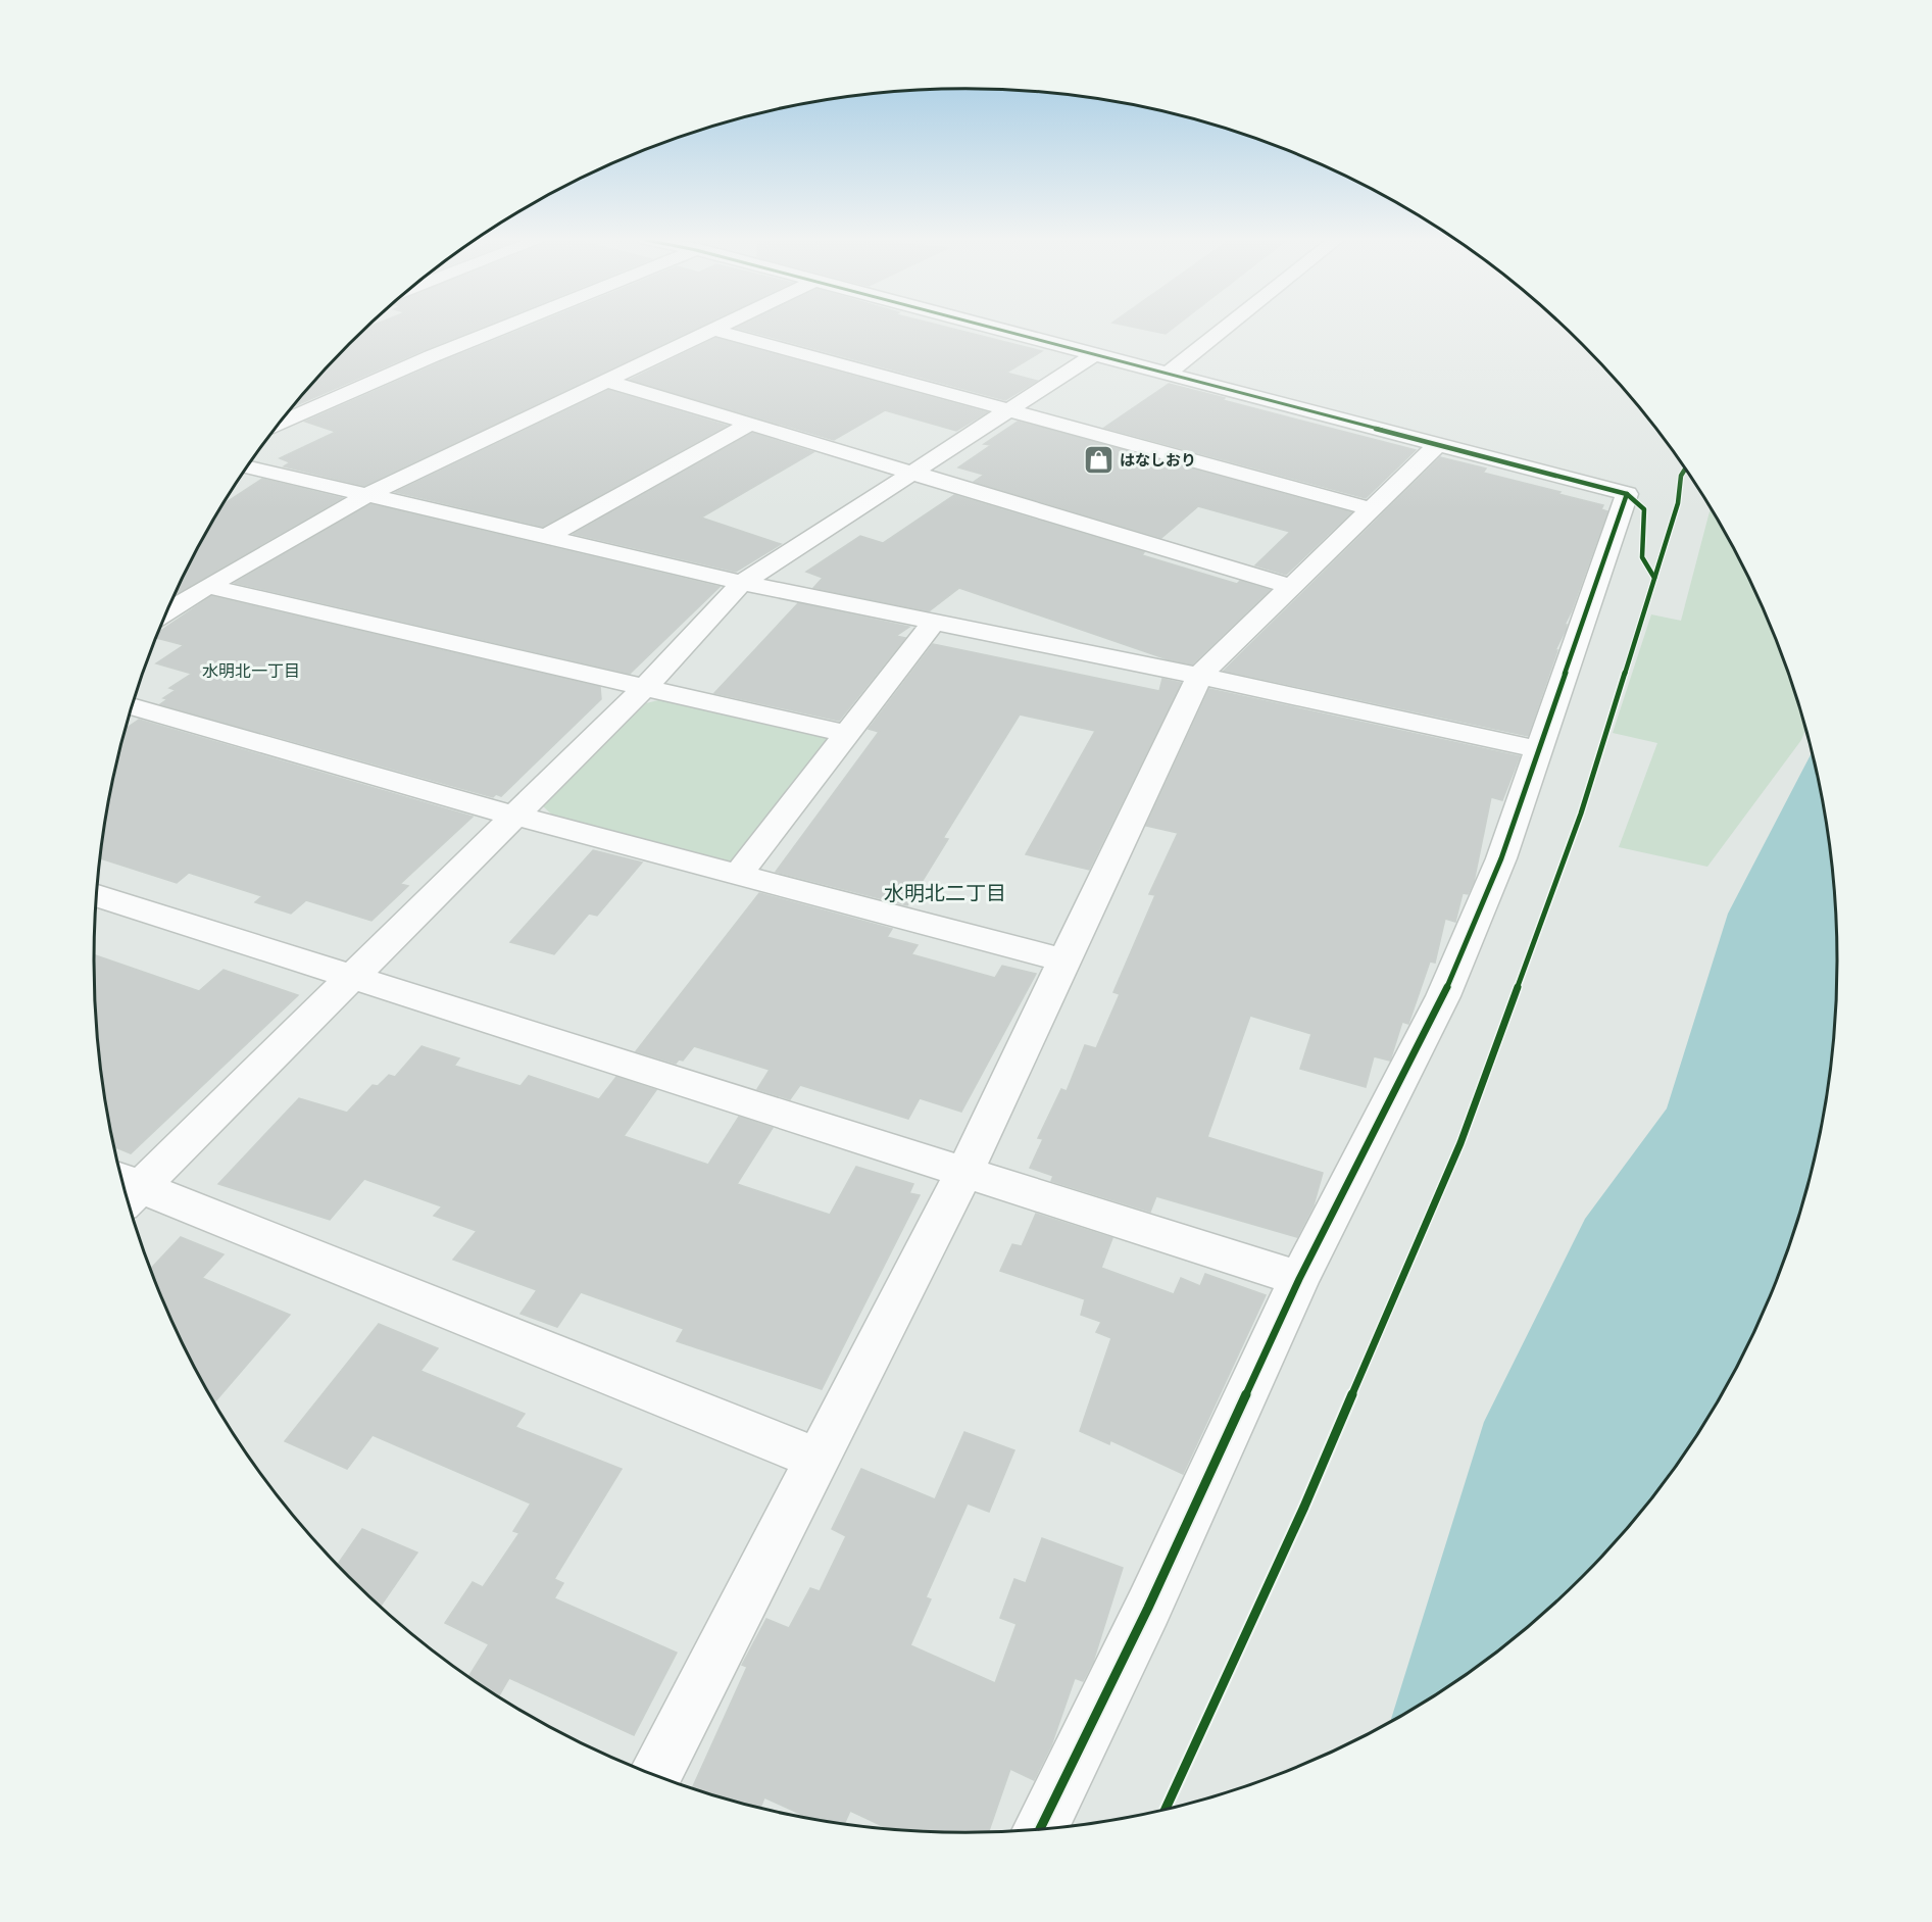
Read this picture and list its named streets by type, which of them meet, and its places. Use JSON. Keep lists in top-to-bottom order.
{
  "districts": ["水明北一丁目", "水明北二丁目"],
  "places": {
    "shop": ["はなしおり"]
  }
}
